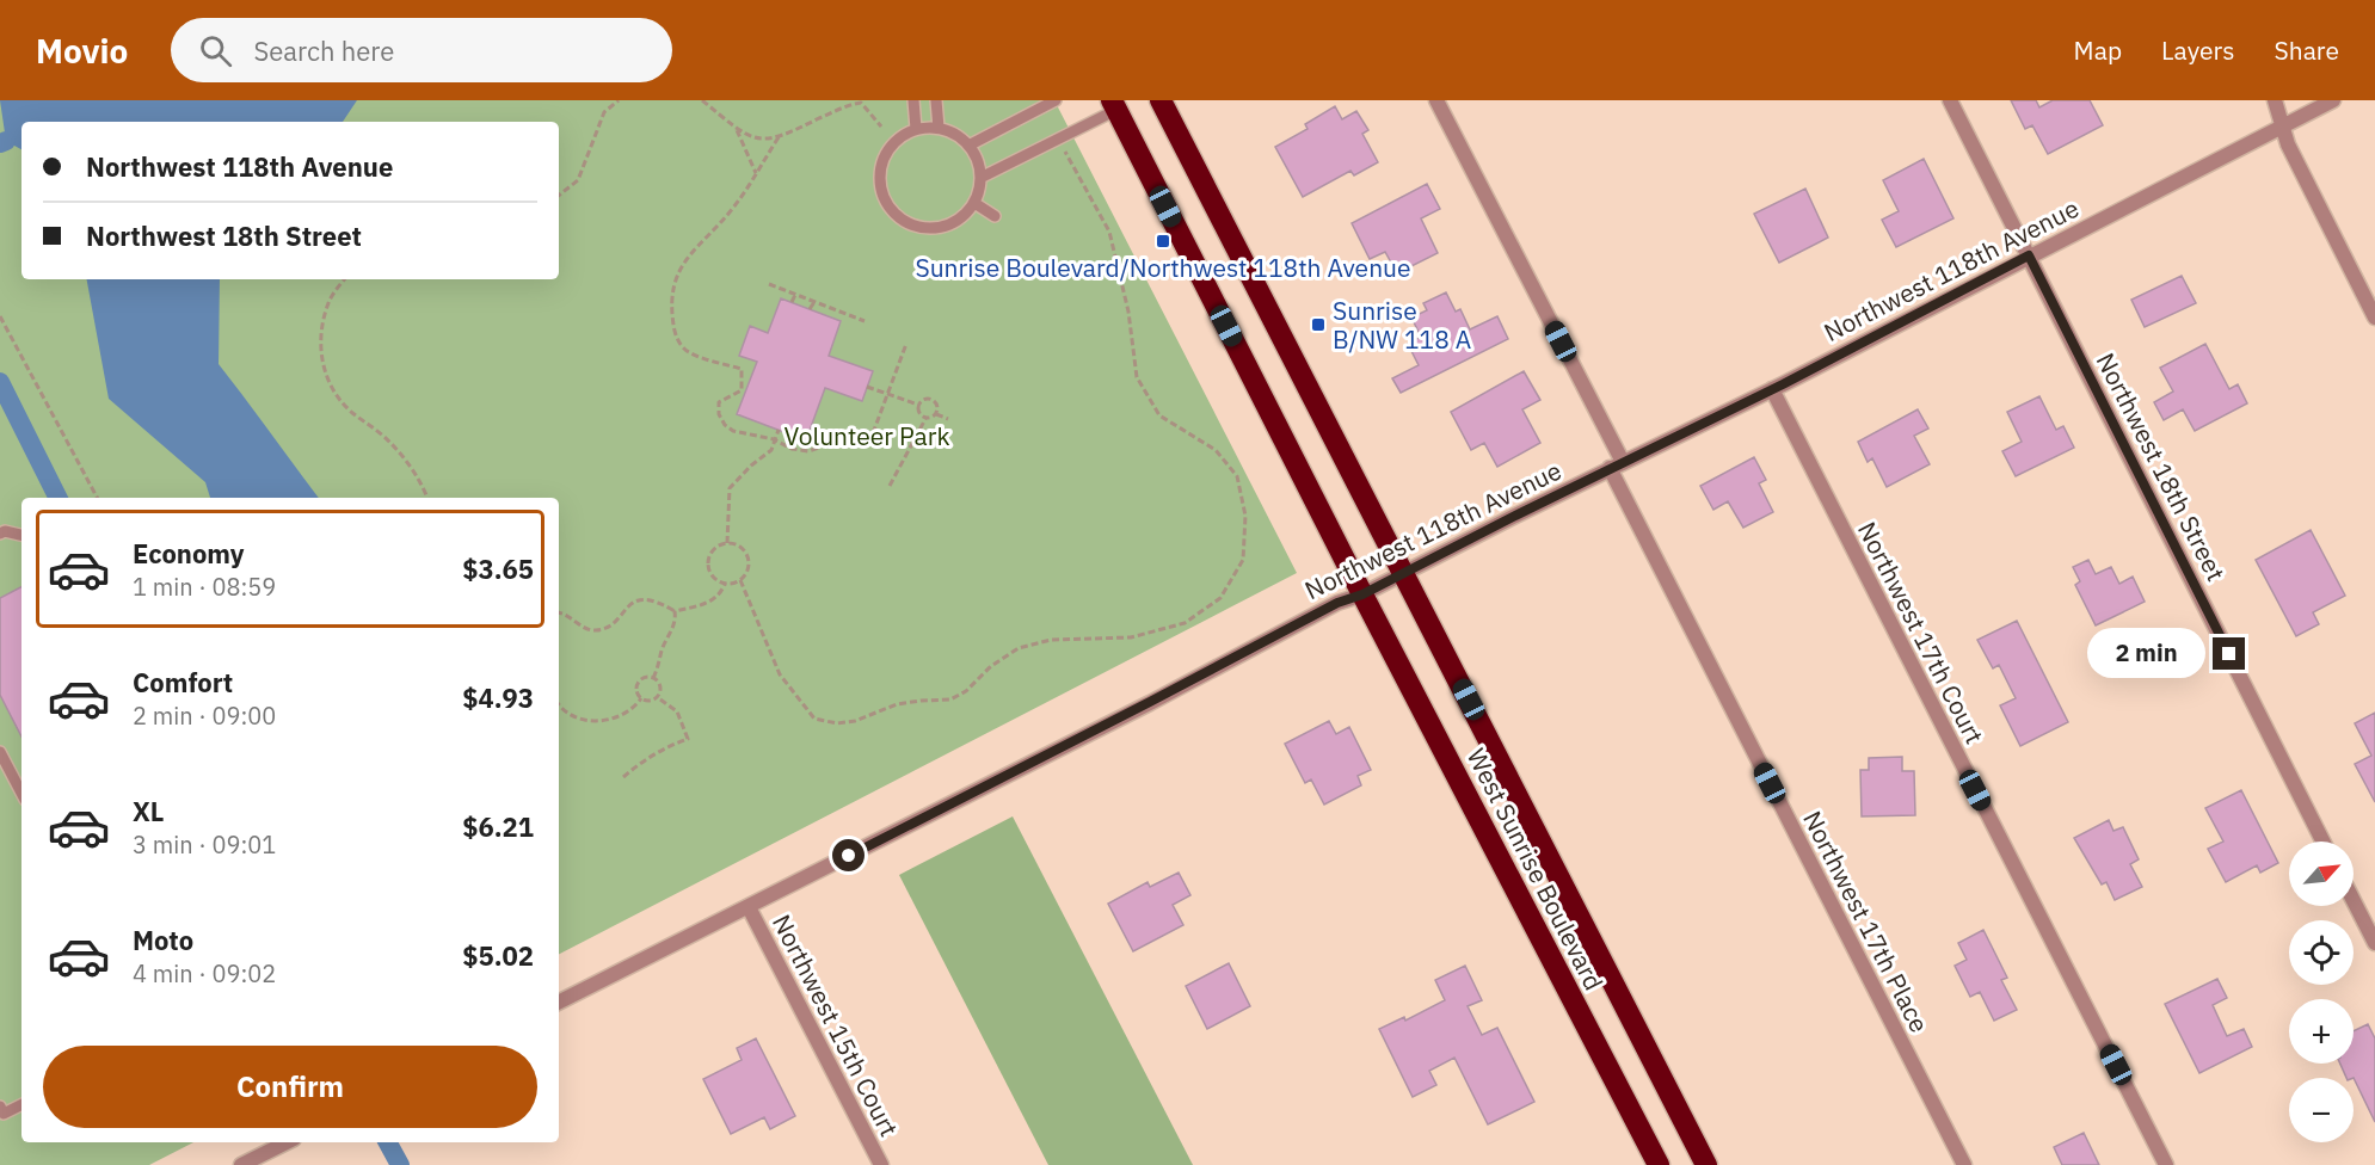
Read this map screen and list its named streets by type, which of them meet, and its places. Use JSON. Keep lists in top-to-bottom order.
{
  "streets": {
    "highway": ["West Sunrise Boulevard"],
    "street": [
      "Northwest 118th Avenue",
      "Northwest 18th Street",
      "Northwest 17th Court",
      "Northwest 17th Place",
      "Northwest 15th Court"
    ]
  },
  "crossings": [
    ["Northwest 118th Avenue", "Northwest 18th Street"],
    ["Northwest 118th Avenue", "Northwest 17th Court"],
    ["Northwest 118th Avenue", "West Sunrise Boulevard"],
    ["Northwest 118th Avenue", "Northwest 17th Place"],
    ["Northwest 118th Avenue", "Northwest 15th Court"]
  ],
  "parks": ["Volunteer Park"],
  "places": {
    "transit": ["Sunrise Boulevard/Northwest 118th Avenue", "Sunrise B/NW 118 A"]
  },
  "north": "top right",
  "page": {
    "header": "Movio",
    "search": "Search here",
    "nav": ["Map", "Layers", "Share"],
    "banner": ["Northwest 118th Avenue", "Northwest 18th Street"],
    "list": [
      {
        "name": "Economy",
        "note": "1 min · 08:59",
        "value": "$3.65"
      },
      {
        "name": "Comfort",
        "note": "2 min · 09:00",
        "value": "$4.93"
      },
      {
        "name": "XL",
        "note": "3 min · 09:01",
        "value": "$6.21"
      },
      {
        "name": "Moto",
        "note": "4 min · 09:02",
        "value": "$5.02"
      }
    ],
    "bubble": "2 min",
    "map_buttons": ["+", "−"],
    "buttons": "Confirm"
  }
}
